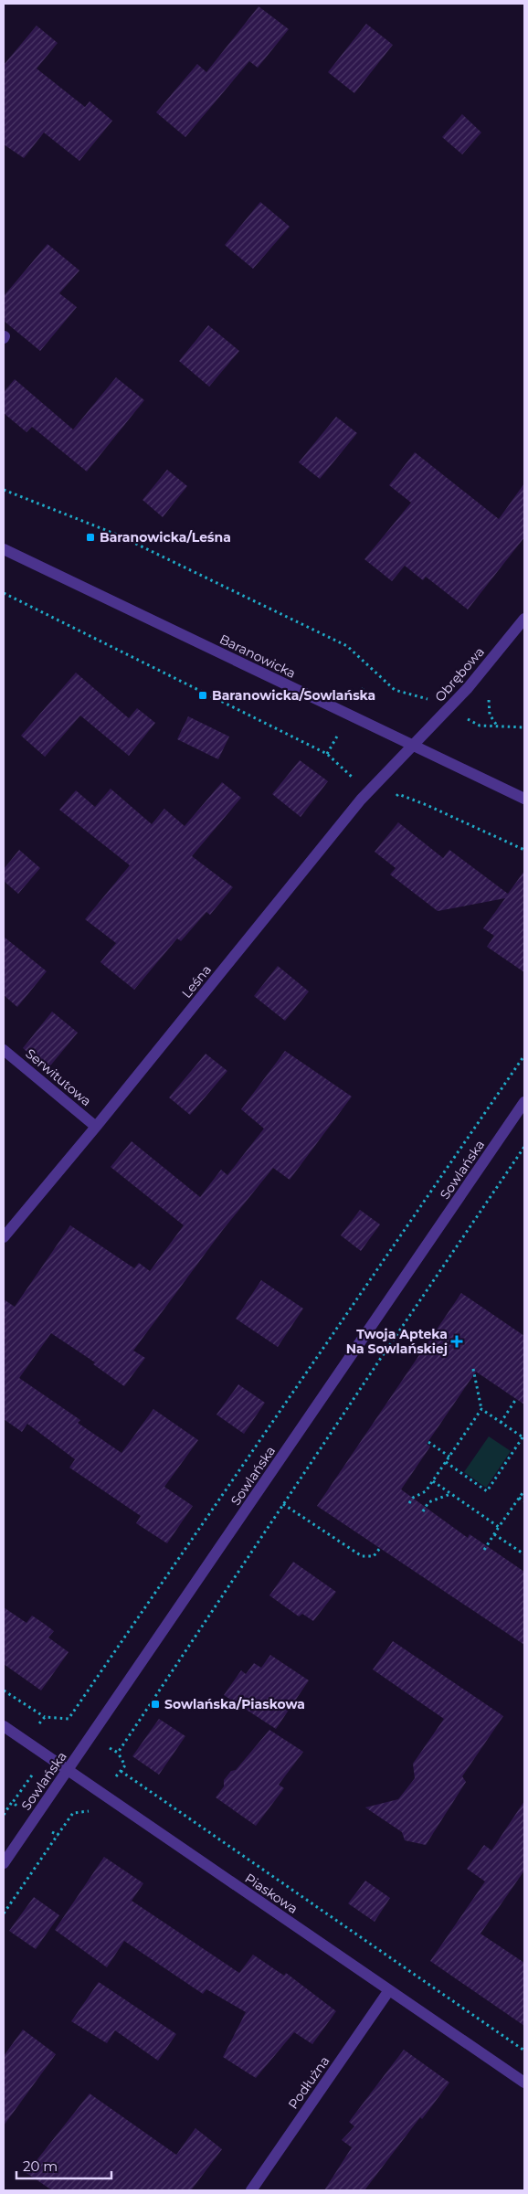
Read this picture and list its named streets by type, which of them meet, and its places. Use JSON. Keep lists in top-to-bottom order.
{
  "streets": {
    "street": [
      "Baranowicka",
      "Obrębowa",
      "Leśna",
      "Serwitutowa",
      "Sowlańska",
      "Piaskowa",
      "Podłużna"
    ]
  },
  "crossings": [
    ["Baranowicka", "Obrębowa"],
    ["Baranowicka", "Leśna"],
    ["Obrębowa", "Leśna"],
    ["Leśna", "Serwitutowa"],
    ["Sowlańska", "Piaskowa"],
    ["Piaskowa", "Podłużna"]
  ],
  "places": {
    "transit": ["Baranowicka/Leśna", "Baranowicka/Sowlańska", "Sowlańska/Piaskowa"],
    "health": ["Twoja Apteka Na Sowlańskiej"]
  },
  "scale_bar": "20 m"
}
